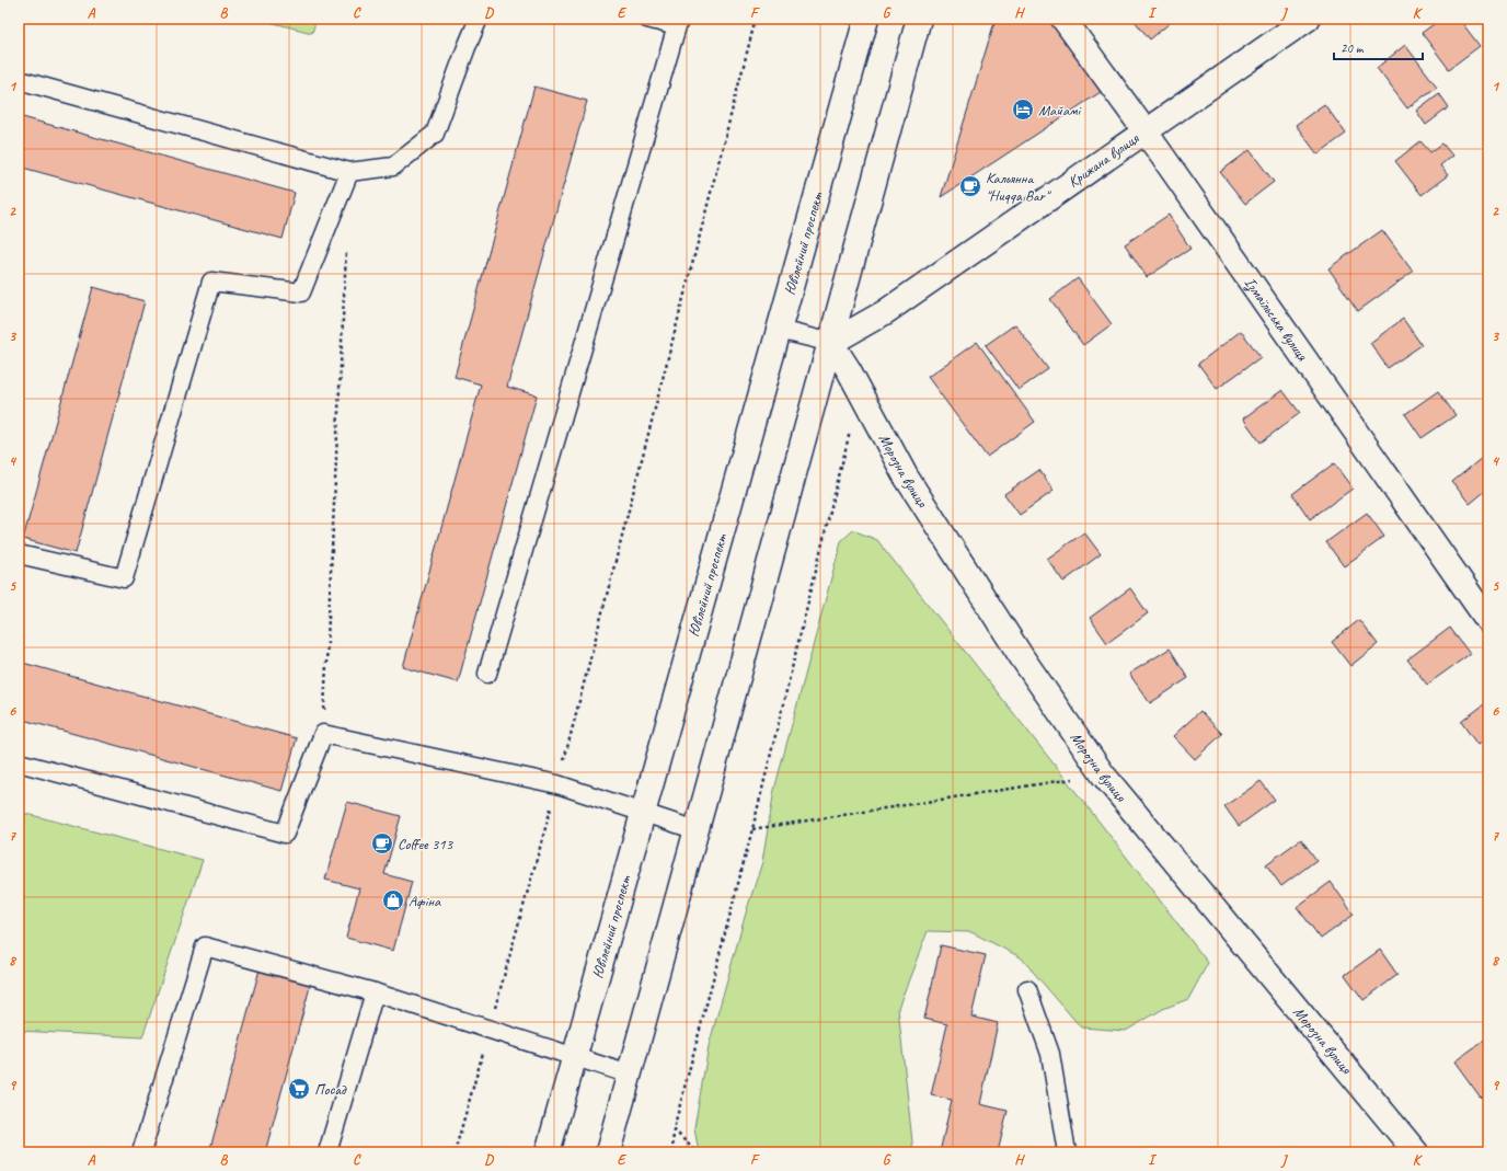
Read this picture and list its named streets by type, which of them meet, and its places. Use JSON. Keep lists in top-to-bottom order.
{
  "streets": {
    "main road": [
      "Крижана вулиця",
      "Ювілейний проспект",
      "Ізмаїльська вулиця",
      "Морозна вулиця"
    ]
  },
  "crossings": [
    ["Крижана вулиця", "Ізмаїльська вулиця"],
    ["Крижана вулиця", "Морозна вулиця"]
  ],
  "places": {
    "hotel": ["Майамі"],
    "cafe": ["Кальянна \"Huqqa Bar\"", "Coffee 313"],
    "shop": ["Афіна"],
    "supermarket": ["Посад"]
  },
  "scale_bar": "20 m",
  "grid": {
    "columns": [
      "A",
      "B",
      "C",
      "D",
      "E",
      "F",
      "G",
      "H",
      "I",
      "J",
      "K"
    ],
    "rows": [
      "1",
      "2",
      "3",
      "4",
      "5",
      "6",
      "7",
      "8",
      "9"
    ]
  }
}
